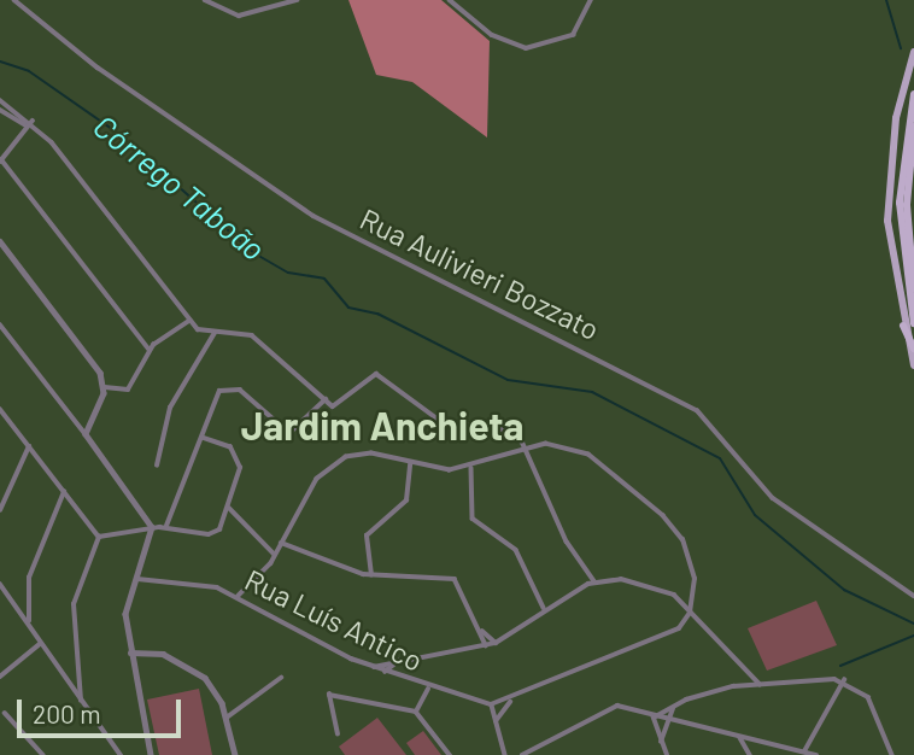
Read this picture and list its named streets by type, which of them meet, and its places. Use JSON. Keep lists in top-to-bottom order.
{
  "streets": {
    "street": ["Rua Aulivieri Bozzato", "Rua Luís Antico"]
  },
  "districts": ["Jardim Anchieta"],
  "water": ["Córrego Taboão"],
  "scale_bar": "200 m"
}
